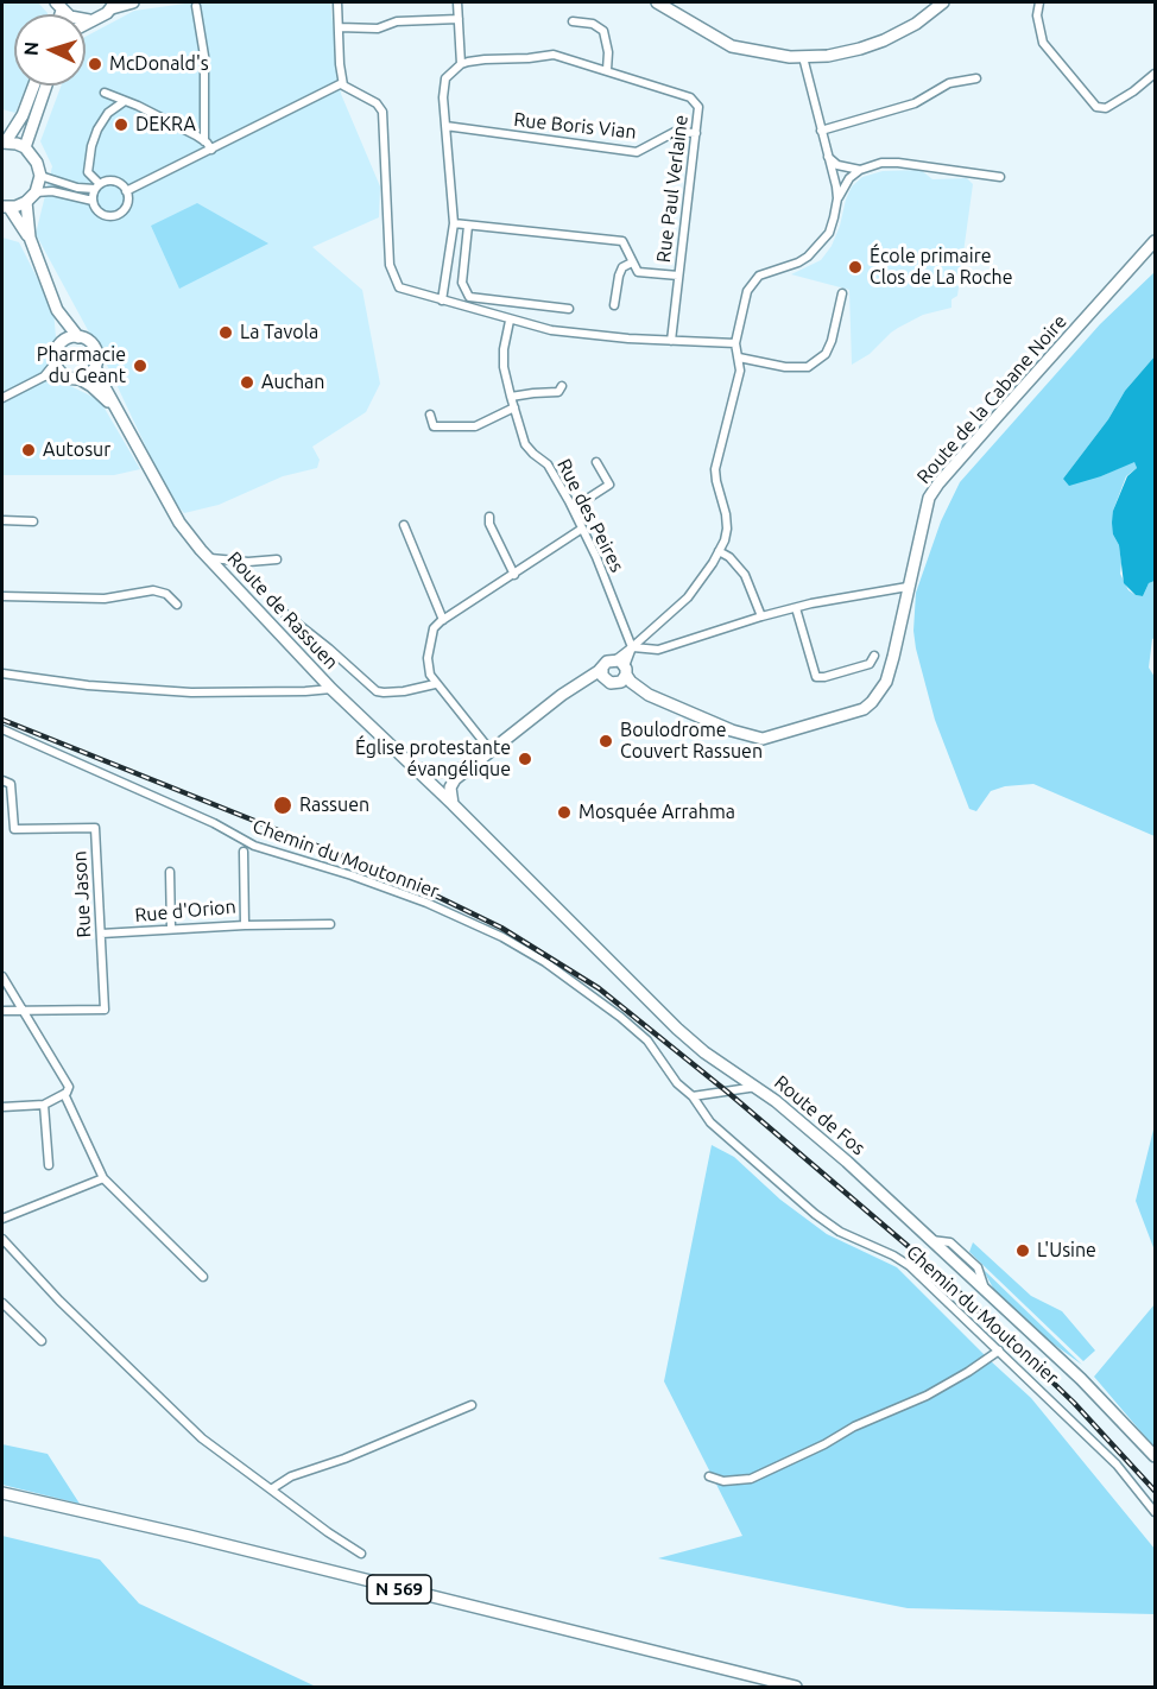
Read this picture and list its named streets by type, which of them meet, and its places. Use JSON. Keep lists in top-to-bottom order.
{
  "streets": {
    "main road": [
      "Route de la Cabane Noire",
      "Route de Rassuen",
      "Route de Fos",
      "N 569"
    ],
    "street": [
      "Rue Boris Vian",
      "Rue Paul Verlaine",
      "Rue des Peires",
      "Chemin du Moutonnier",
      "Rue Jason",
      "Rue d'Orion"
    ]
  },
  "crossings": [
    ["Rue Boris Vian", "Rue Paul Verlaine"],
    ["Route de Rassuen", "Route de Fos"],
    ["Rue Jason", "Rue d'Orion"]
  ],
  "places": [
    "McDonald's",
    "DEKRA",
    "École primaire Clos de La Roche",
    "La Tavola",
    "Pharmacie du Geant",
    "Auchan",
    "Autosur",
    "Boulodrome Couvert Rassuen",
    "Église protestante évangélique",
    "Rassuen",
    "Mosquée Arrahma",
    "L'Usine"
  ],
  "north": "left"
}
